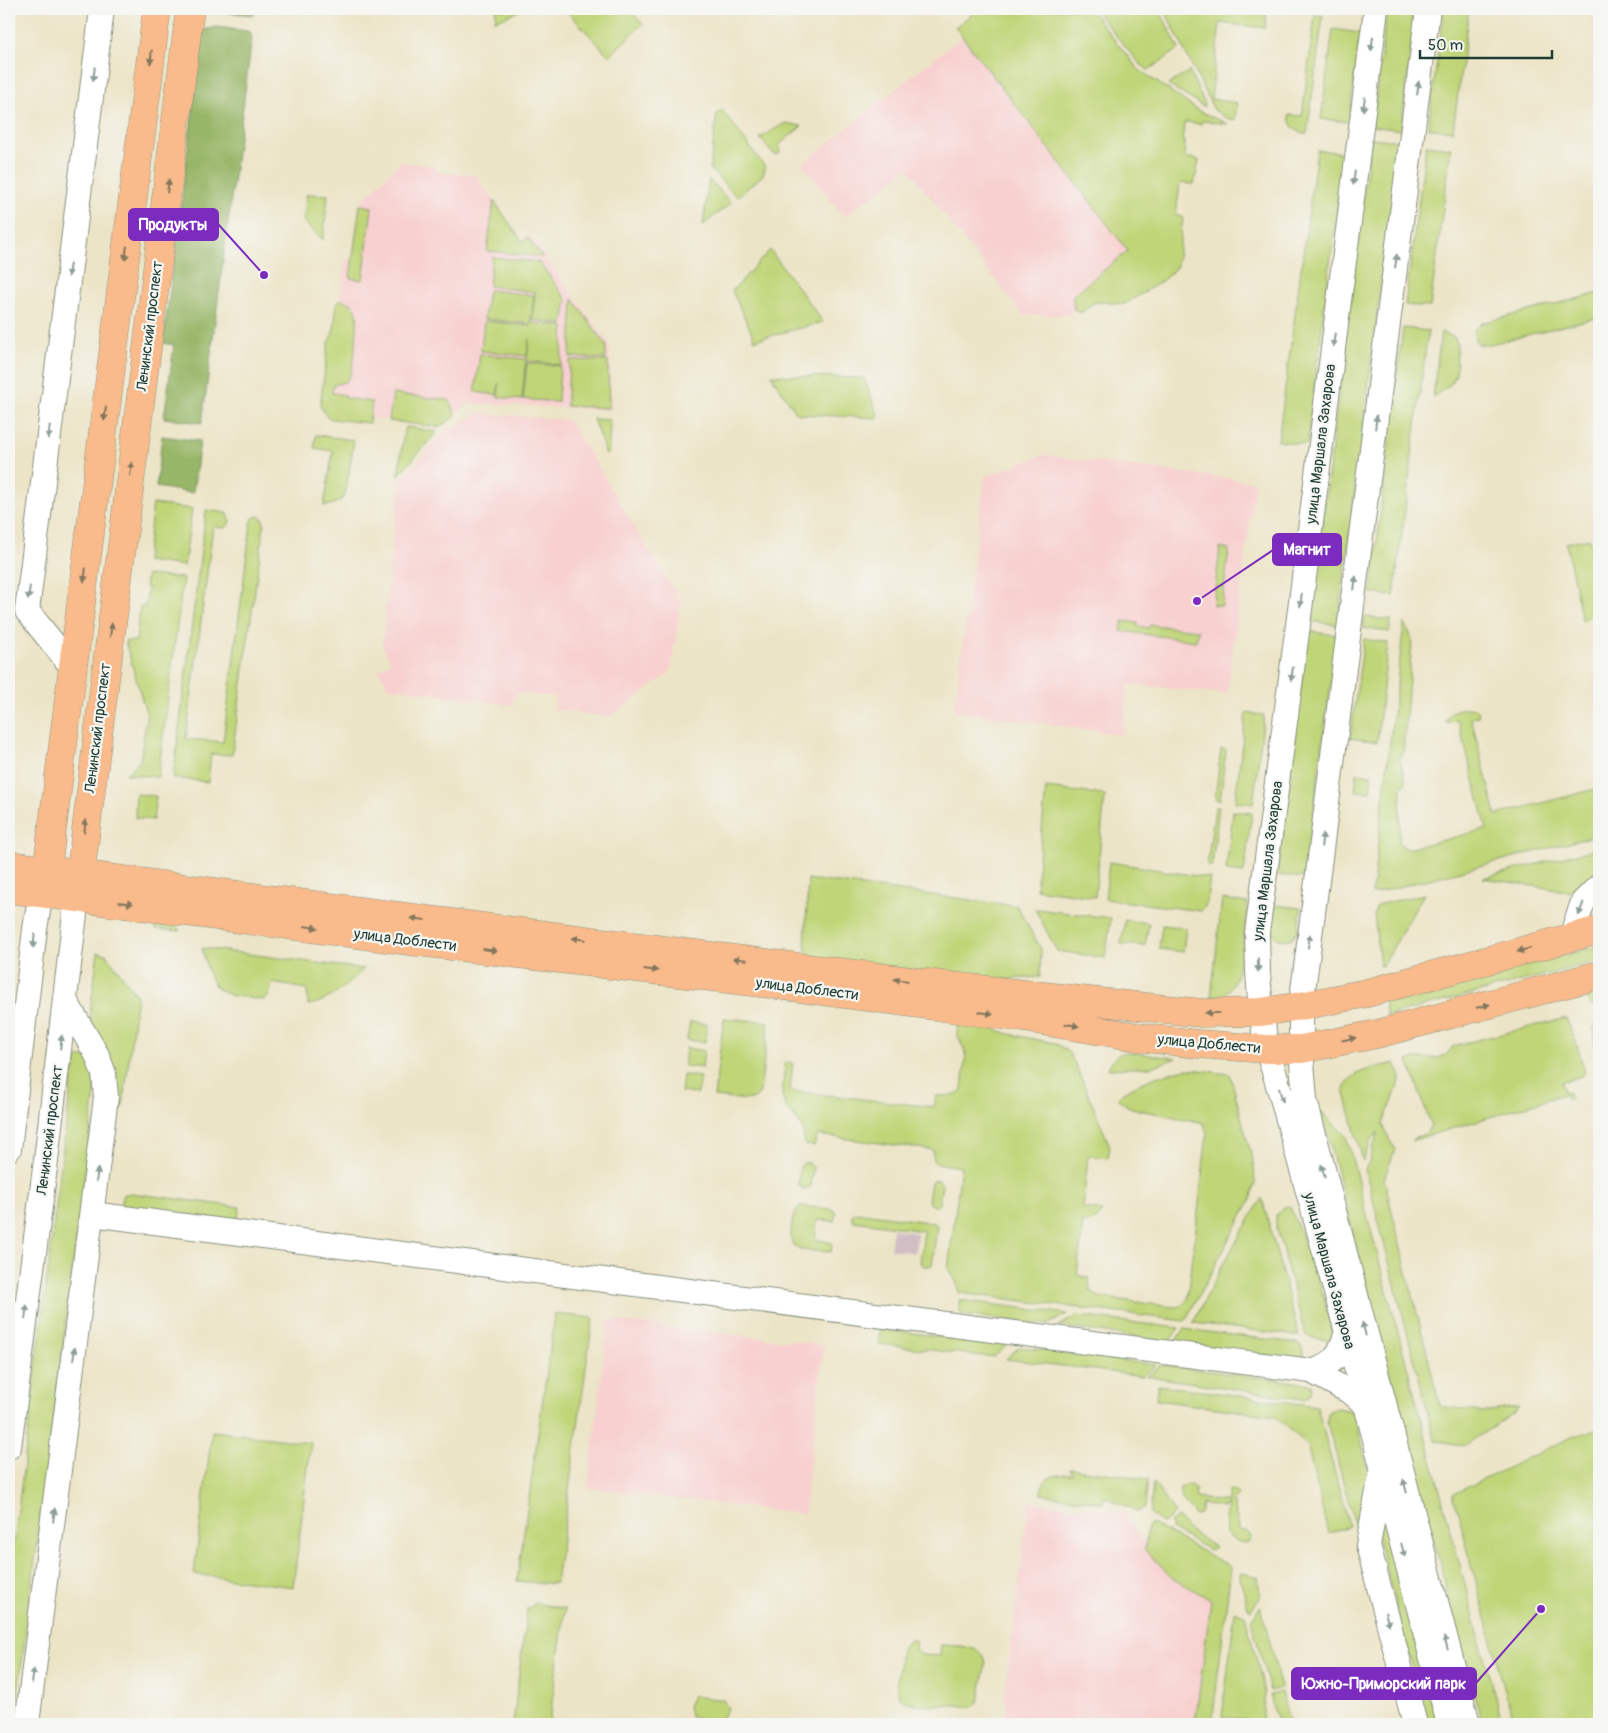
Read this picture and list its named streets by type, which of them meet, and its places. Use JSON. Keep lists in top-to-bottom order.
{
  "streets": {
    "main road": ["Ленинский проспект", "улица Доблести"],
    "street": ["улица Маршала Захарова"]
  },
  "crossings": [
    ["Ленинский проспект", "улица Доблести"],
    ["улица Маршала Захарова", "улица Доблести"]
  ],
  "places": ["Продукты", "Магнит", "Южно-Приморский парк"],
  "scale_bar": "50 m"
}
